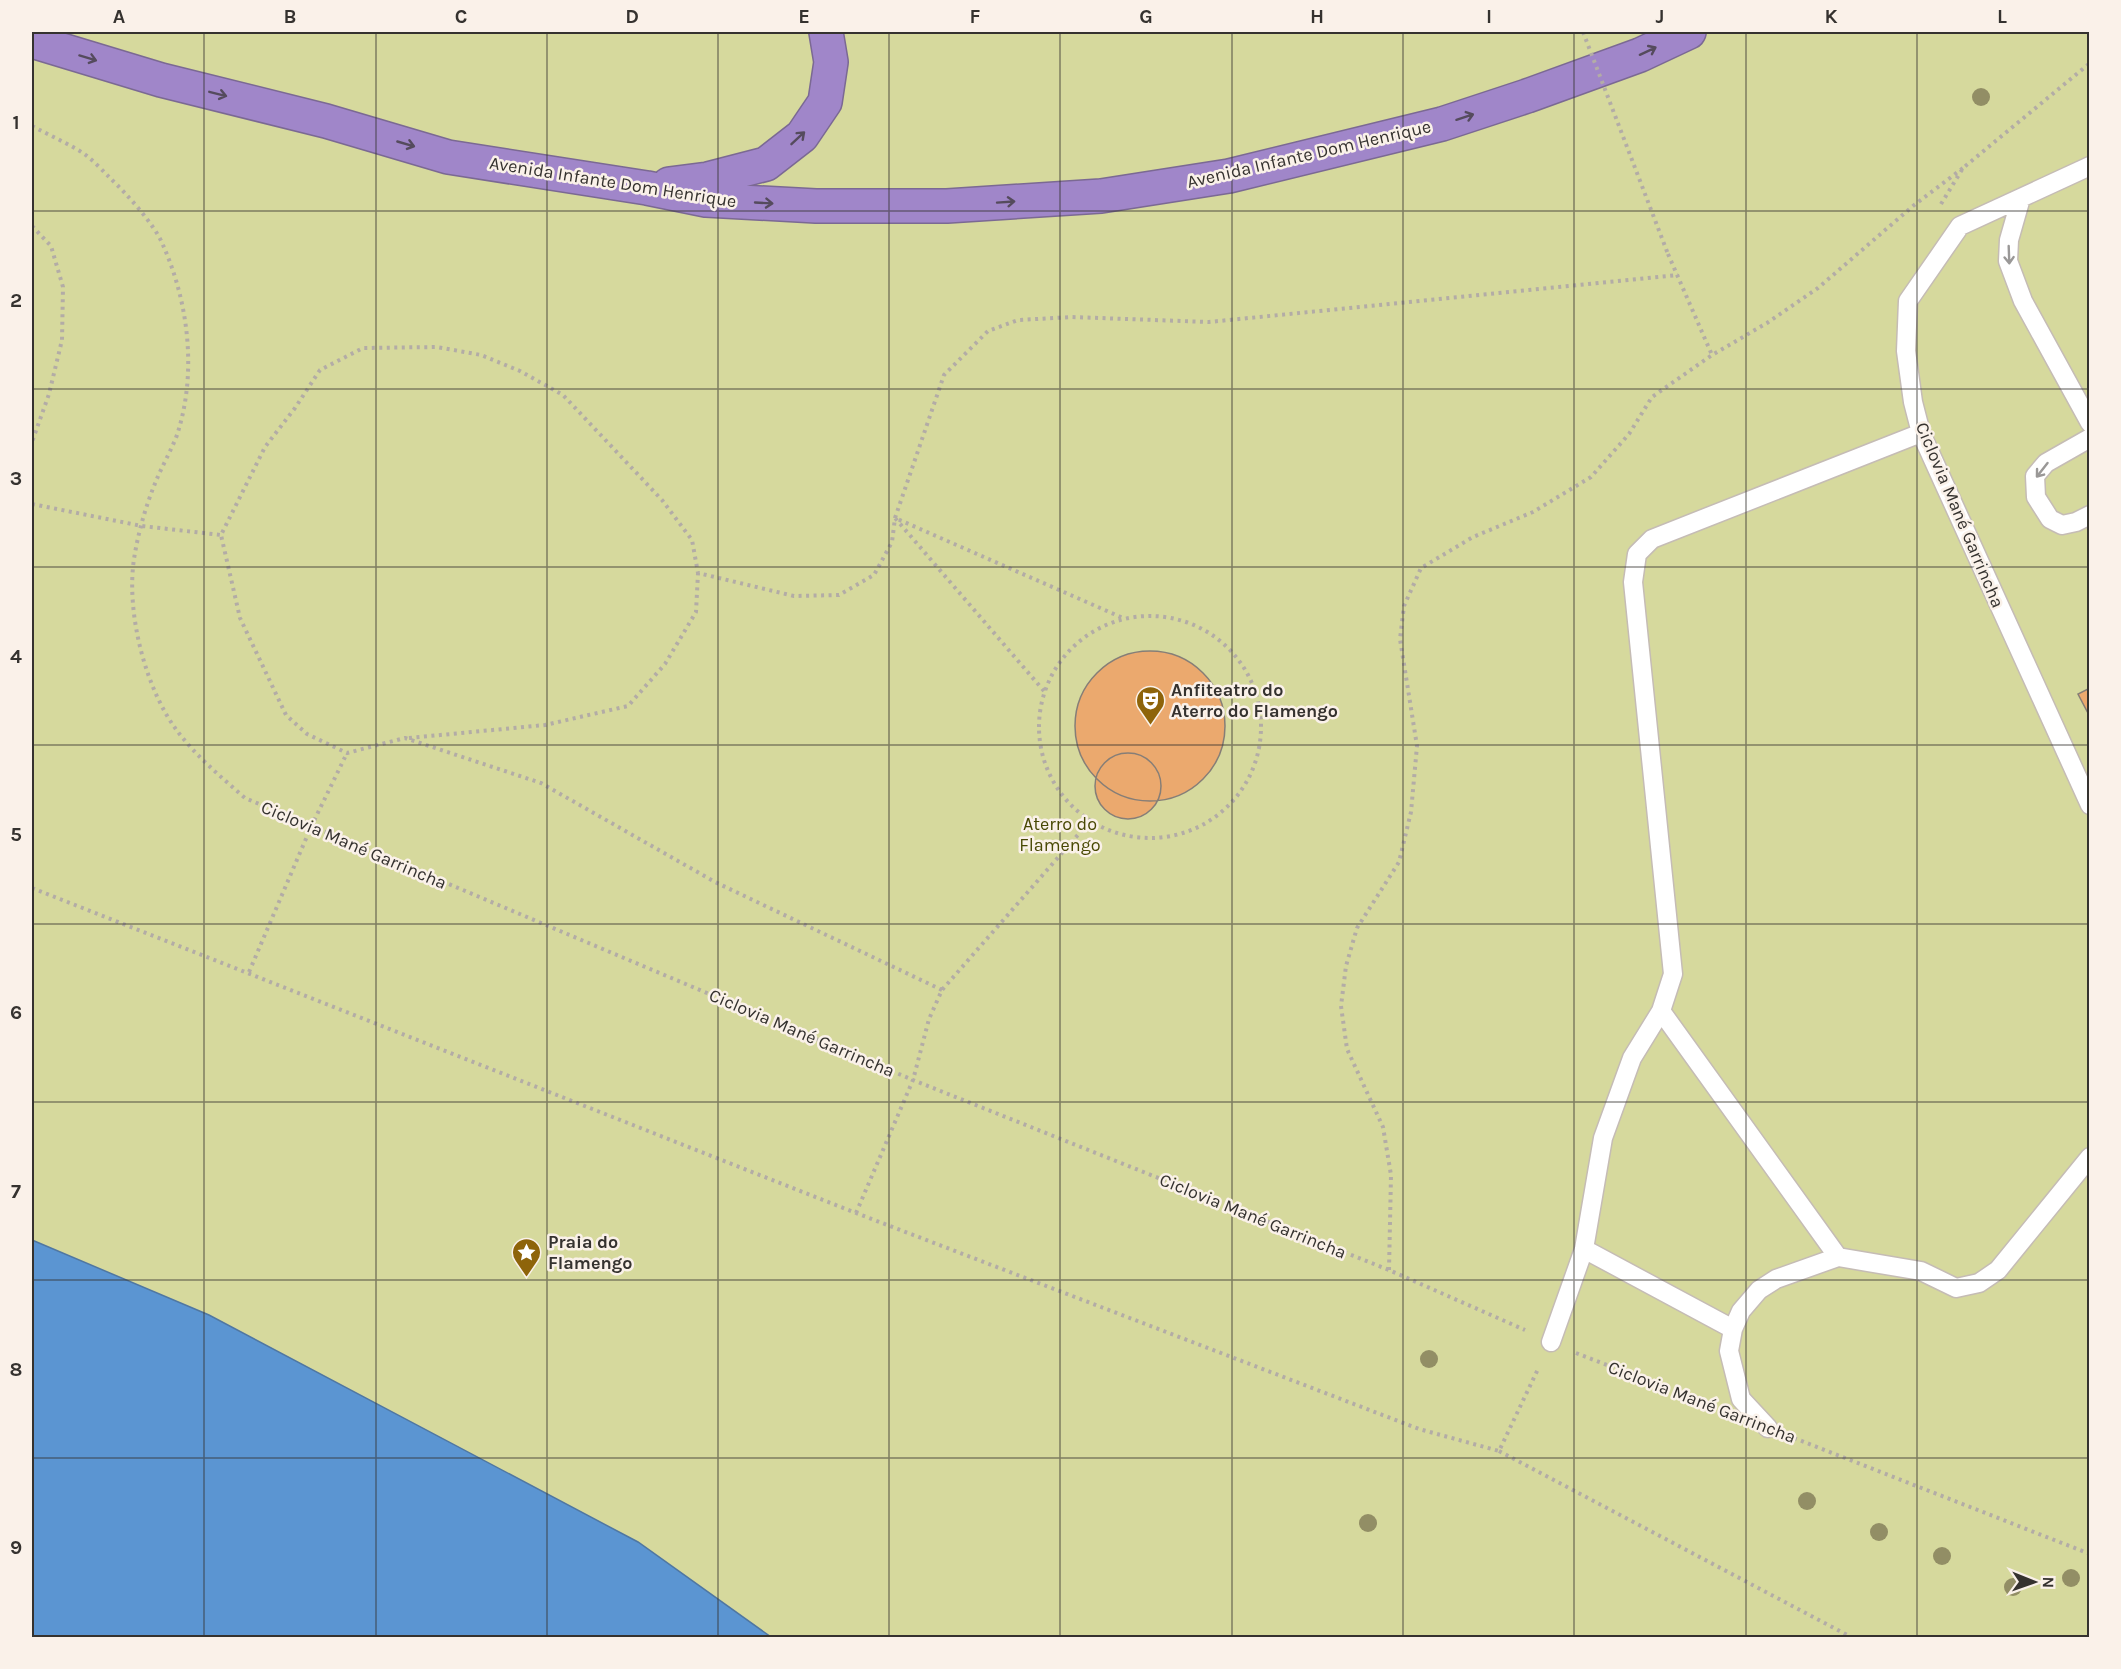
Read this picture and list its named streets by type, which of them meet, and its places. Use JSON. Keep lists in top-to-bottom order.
{
  "streets": {
    "highway": ["Avenida Infante Dom Henrique"],
    "lane": ["Ciclovia Mané Garrincha"]
  },
  "one_way": ["Avenida Infante Dom Henrique"],
  "parks": ["Aterro do Flamengo"],
  "places": {
    "theatre": ["Anfiteatro do Aterro do Flamengo"],
    "place": ["Praia do Flamengo"]
  },
  "north": "right",
  "grid": {
    "columns": [
      "A",
      "B",
      "C",
      "D",
      "E",
      "F",
      "G",
      "H",
      "I",
      "J",
      "K",
      "L"
    ],
    "rows": [
      "1",
      "2",
      "3",
      "4",
      "5",
      "6",
      "7",
      "8",
      "9"
    ]
  }
}
